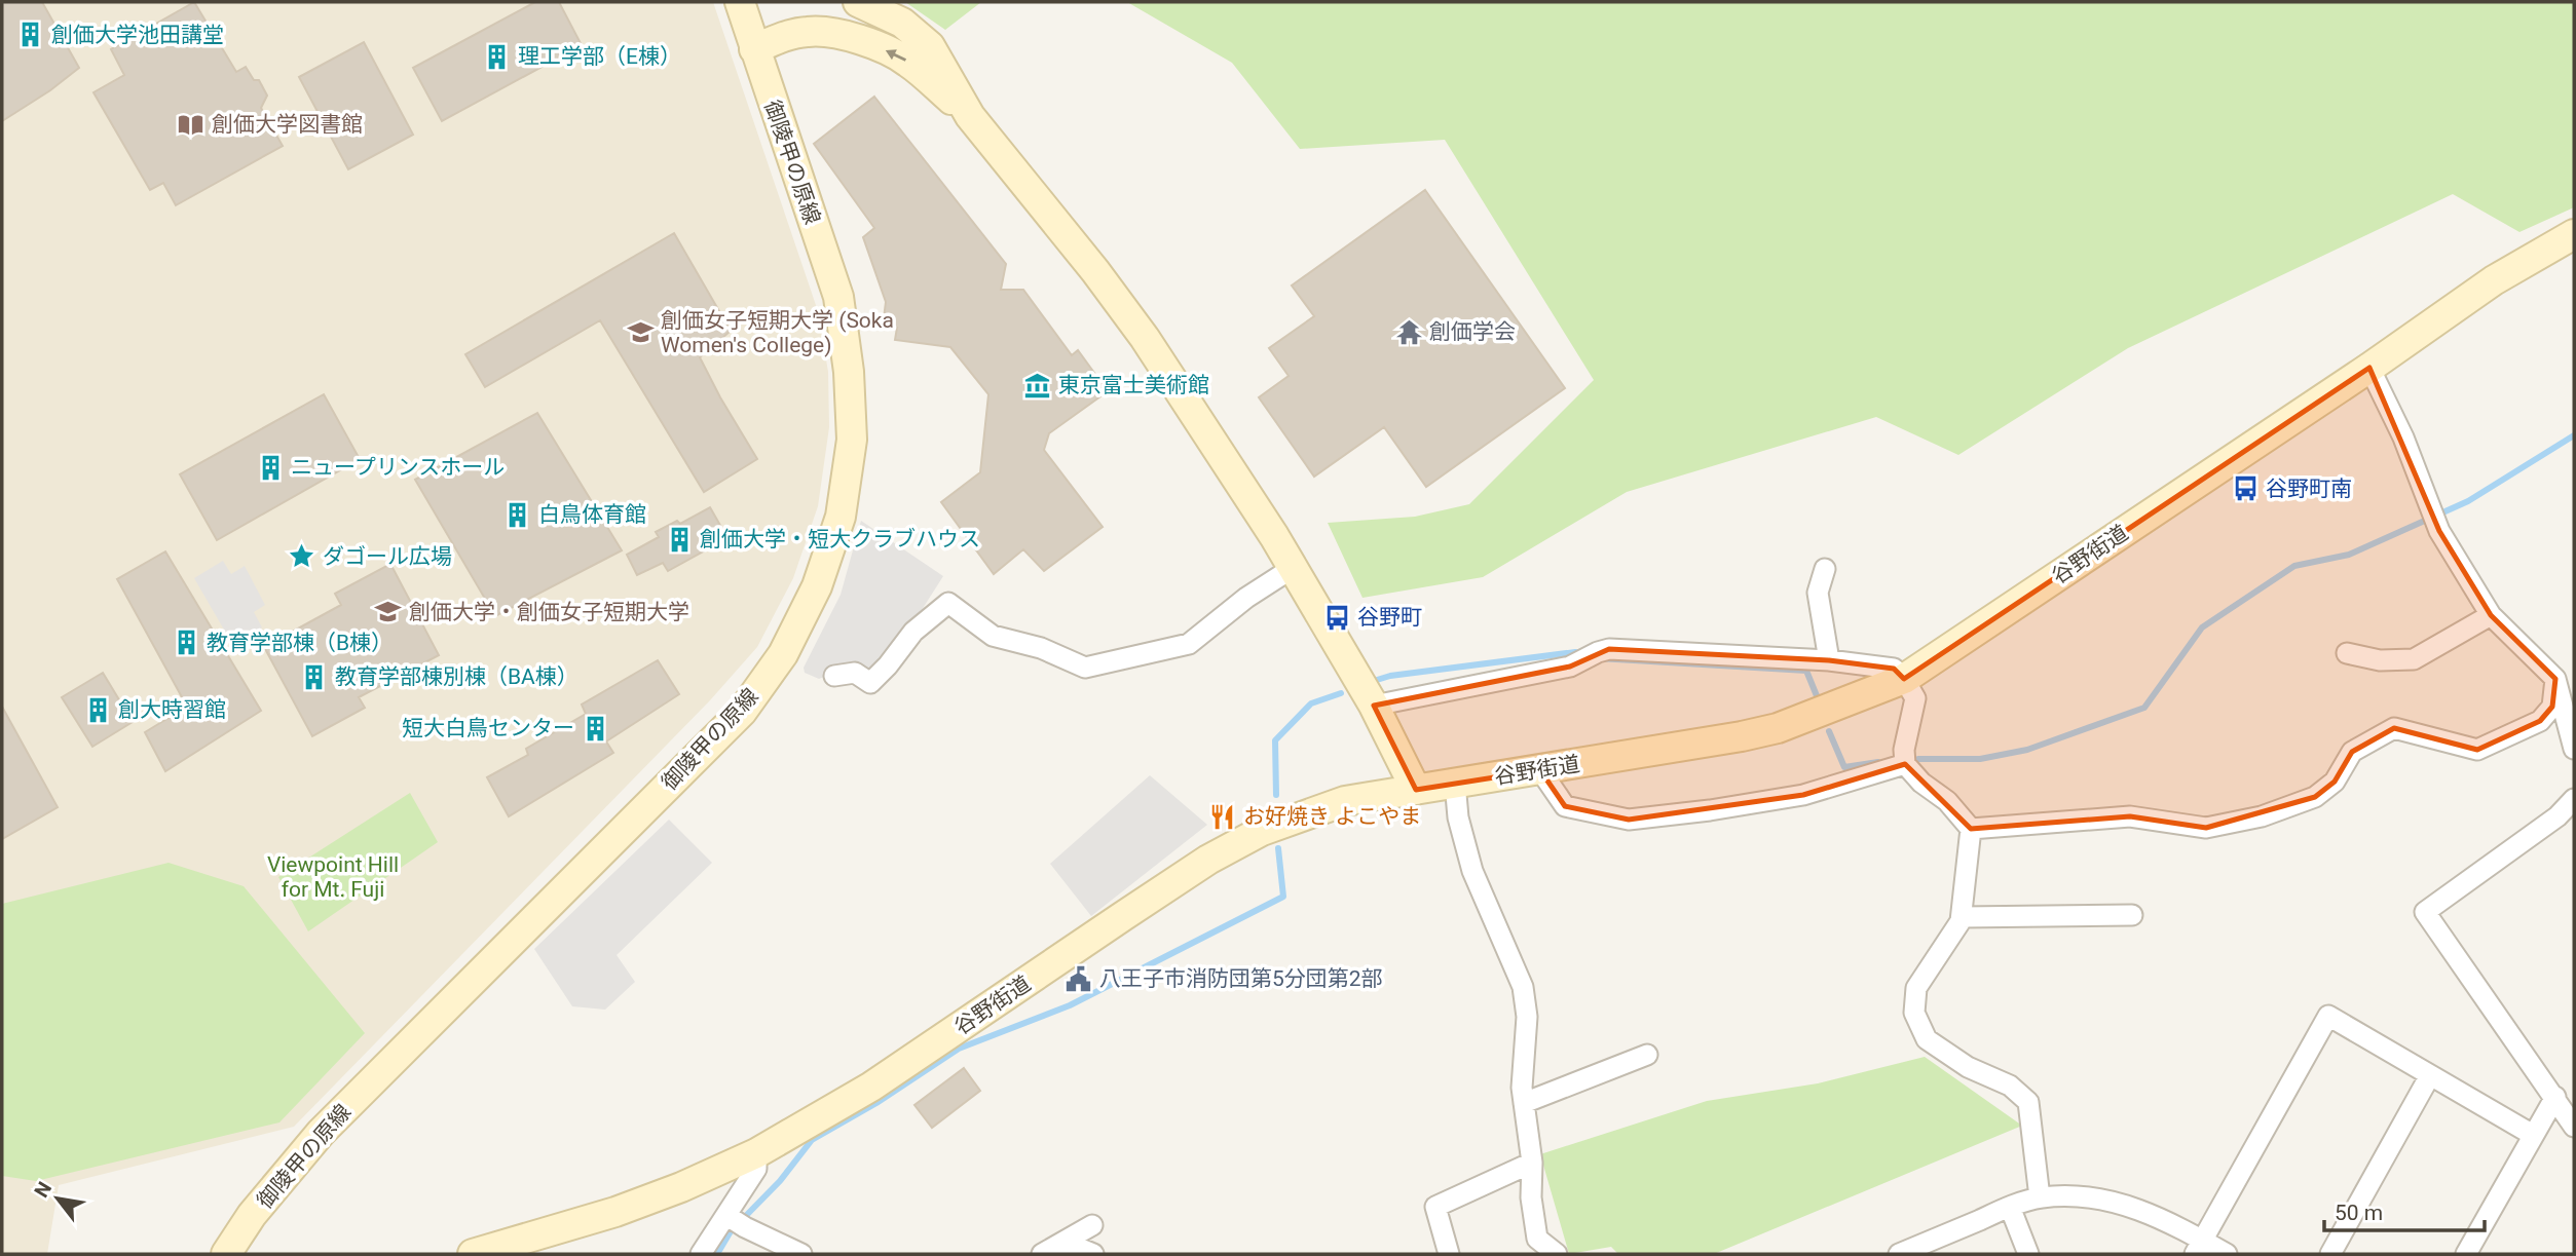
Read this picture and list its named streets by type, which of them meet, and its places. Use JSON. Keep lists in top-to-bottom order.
{
  "streets": {
    "street": ["御陵甲の原線", "谷野街道"]
  },
  "parks": ["Viewpoint Hill for Mt. Fuji"],
  "places": {
    "building": [
      "創価大学池田講堂",
      "理工学部（E棟）",
      "ニュープリンスホール",
      "白鳥体育館",
      "創価大学・短大クラブハウス",
      "教育学部棟（B棟）",
      "教育学部棟別棟（BA棟）",
      "創大時習館",
      "短大白鳥センター"
    ],
    "library": ["創価大学図書館"],
    "temple": ["創価学会"],
    "school or university": ["創価女子短期大学 (Soka Women's College)", "創価大学・創価女子短期大学"],
    "museum": ["東京富士美術館"],
    "bus stop": ["谷野町南", "谷野町"],
    "place": ["ダゴール広場"],
    "restaurant": ["お好焼き よこやま"],
    "public building": ["八王子市消防団第5分団第2部"]
  },
  "scale_bar": "50 m",
  "north": "top left"
}
